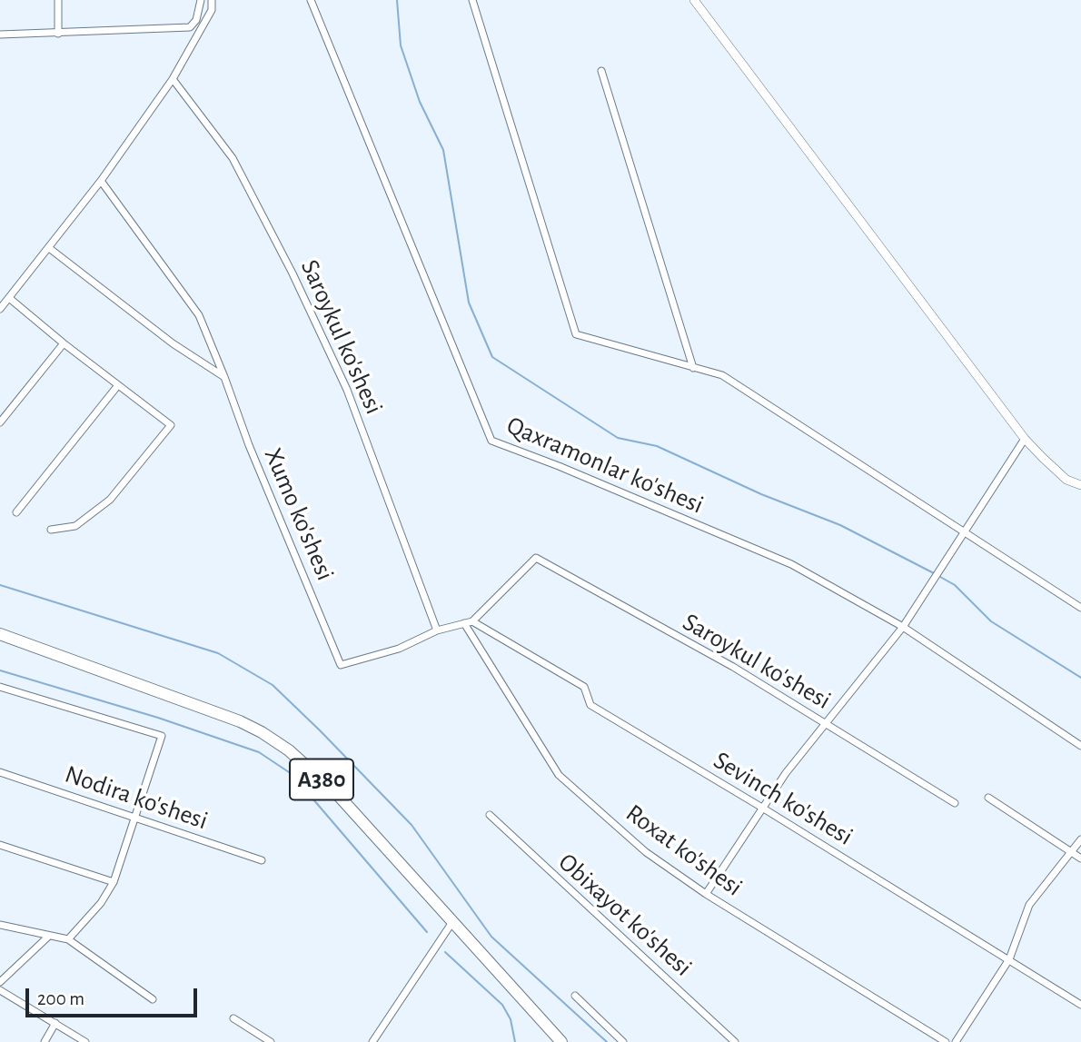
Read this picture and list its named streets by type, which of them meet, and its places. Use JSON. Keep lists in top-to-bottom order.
{
  "streets": {
    "highway": ["A380"],
    "street": [
      "Saroykul ko'shesi",
      "Qaxramonlar ko'shesi",
      "Xumo ko'shesi",
      "Nodira ko'shesi",
      "Sevinch ko'shesi",
      "Roxat ko'shesi",
      "Obixayot ko'shesi"
    ]
  },
  "crossings": [
    ["Saroykul ko'shesi", "Xumo ko'shesi"],
    ["Saroykul ko'shesi", "Sevinch ko'shesi"]
  ],
  "scale_bar": "200 m"
}
